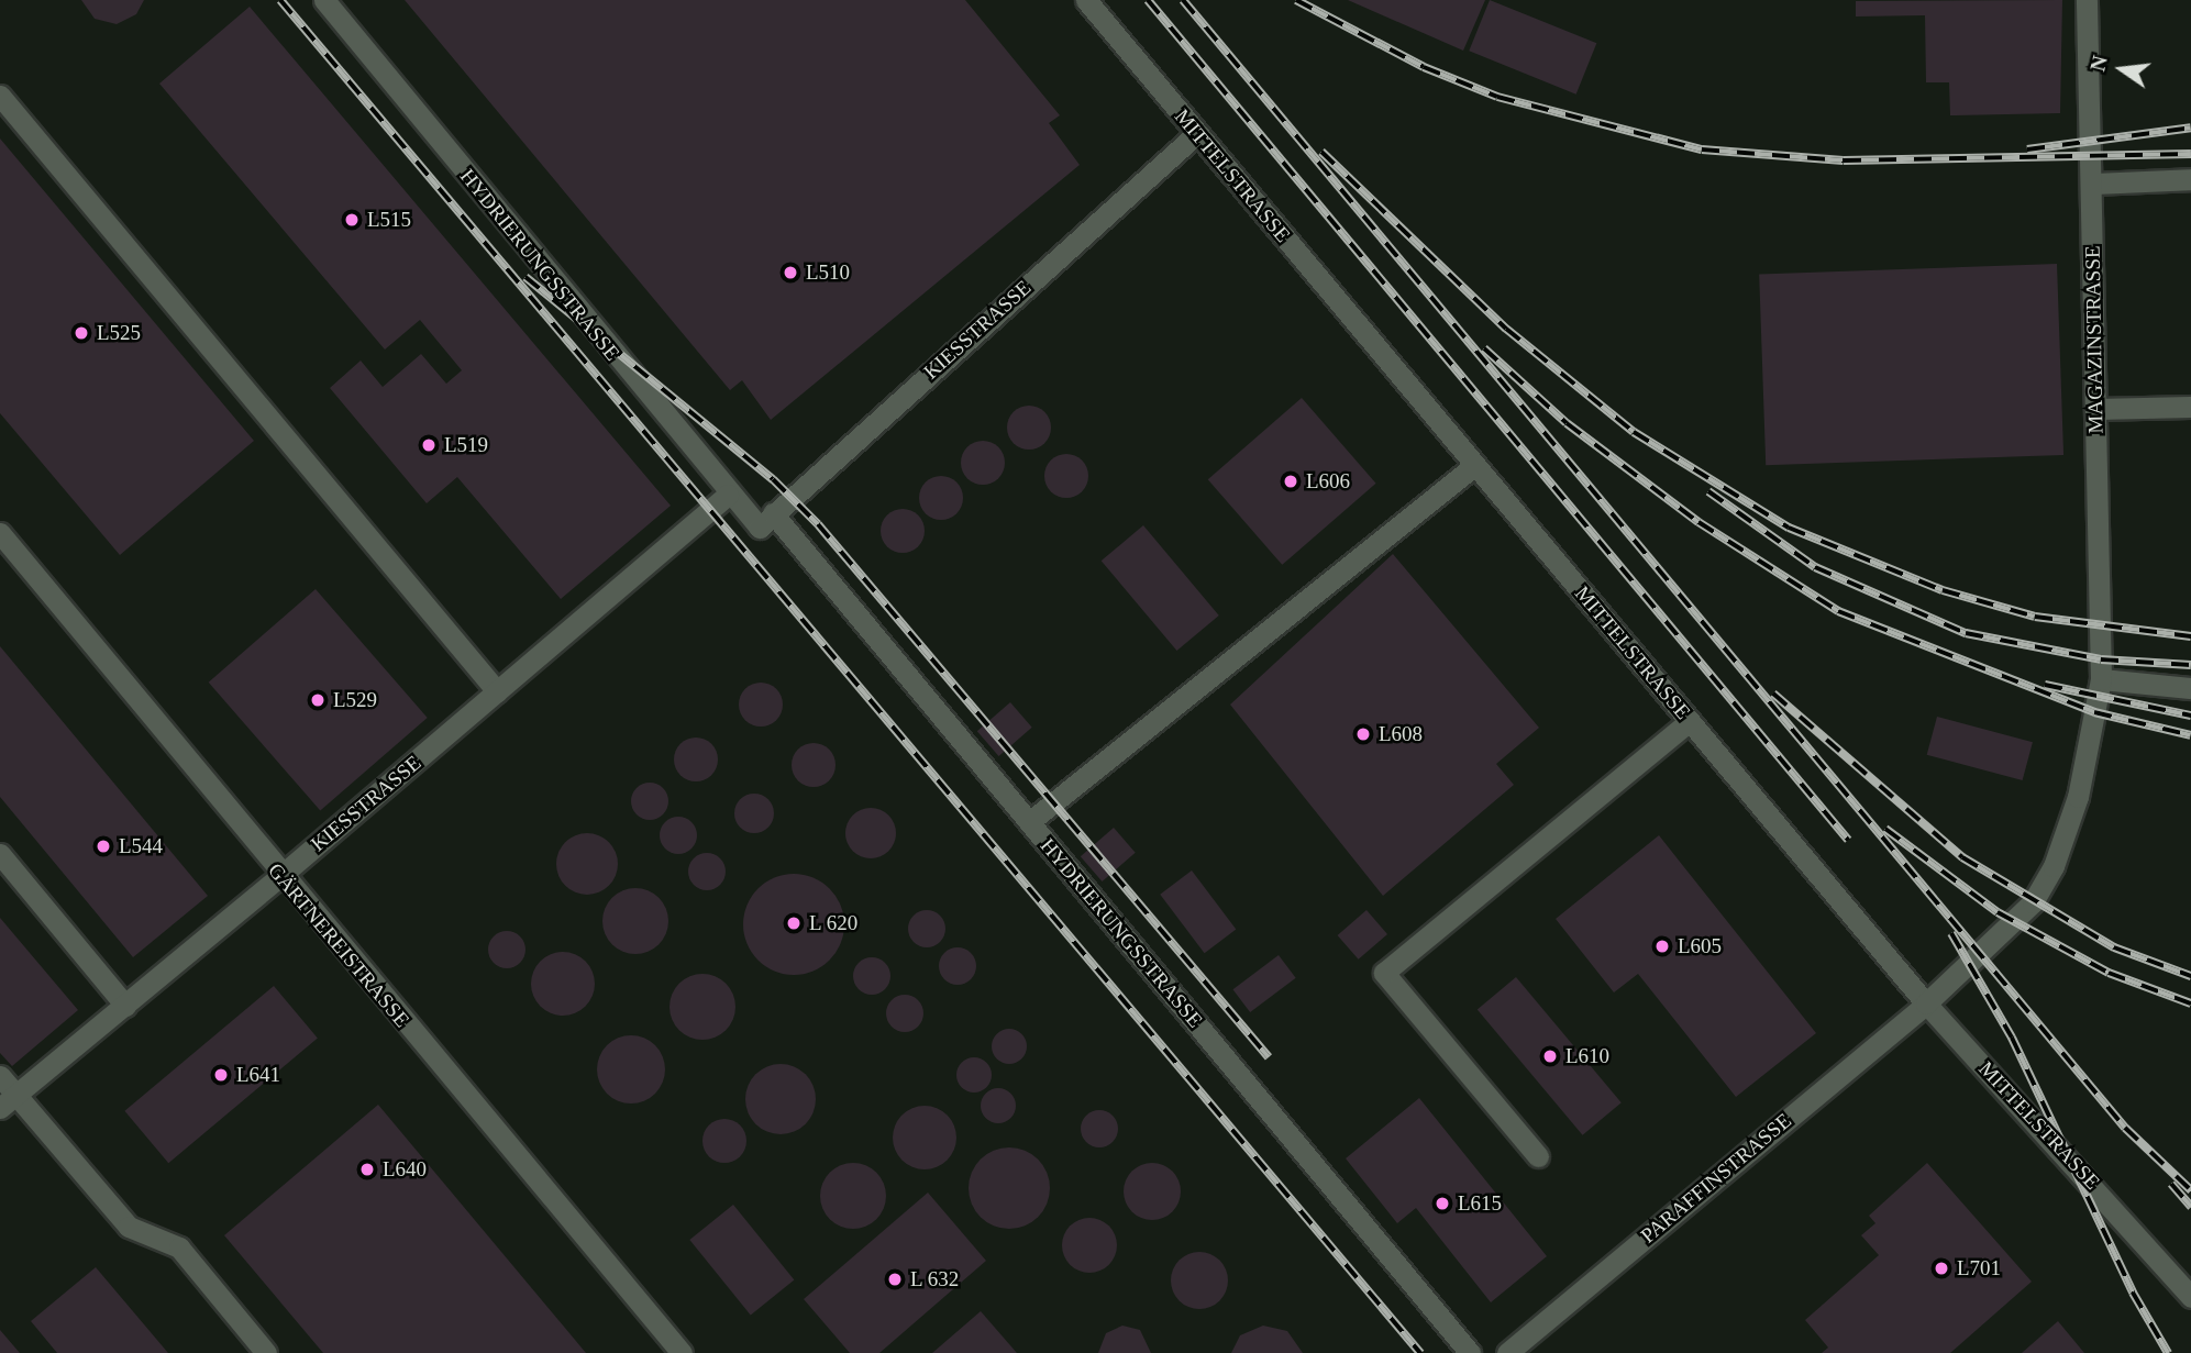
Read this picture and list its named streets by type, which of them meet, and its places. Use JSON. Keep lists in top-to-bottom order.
{
  "streets": {
    "street": [
      "MITTELSTRASSE",
      "HYDRIERUNGSSTRASSE",
      "KIESSTRASSE",
      "MAGAZINSTRASSE",
      "GÄRTNEREISTRASSE",
      "PARAFFINSTRASSE"
    ]
  },
  "crossings": [
    ["MITTELSTRASSE", "KIESSTRASSE"],
    ["MITTELSTRASSE", "MAGAZINSTRASSE"],
    ["MITTELSTRASSE", "PARAFFINSTRASSE"],
    ["HYDRIERUNGSSTRASSE", "KIESSTRASSE"],
    ["KIESSTRASSE", "GÄRTNEREISTRASSE"],
    ["MAGAZINSTRASSE", "PARAFFINSTRASSE"]
  ],
  "places": [
    "L515",
    "L510",
    "L525",
    "L519",
    "L606",
    "L529",
    "L608",
    "L544",
    "L 620",
    "L605",
    "L610",
    "L641",
    "L640",
    "L615",
    "L701",
    "L 632"
  ],
  "north": "left"
}
